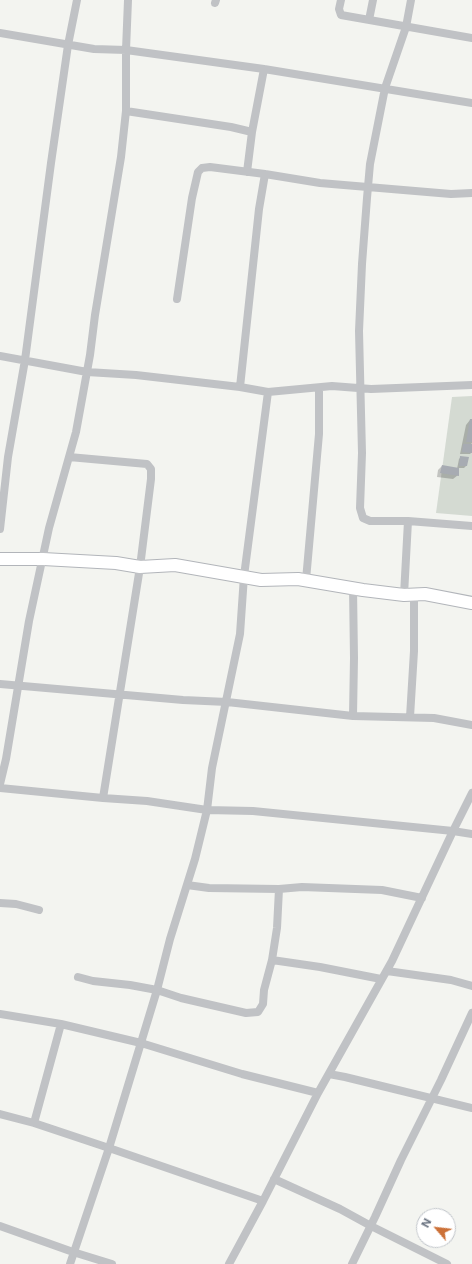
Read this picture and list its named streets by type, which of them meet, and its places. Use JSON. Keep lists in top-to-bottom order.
{
  "north": "top left"
}
